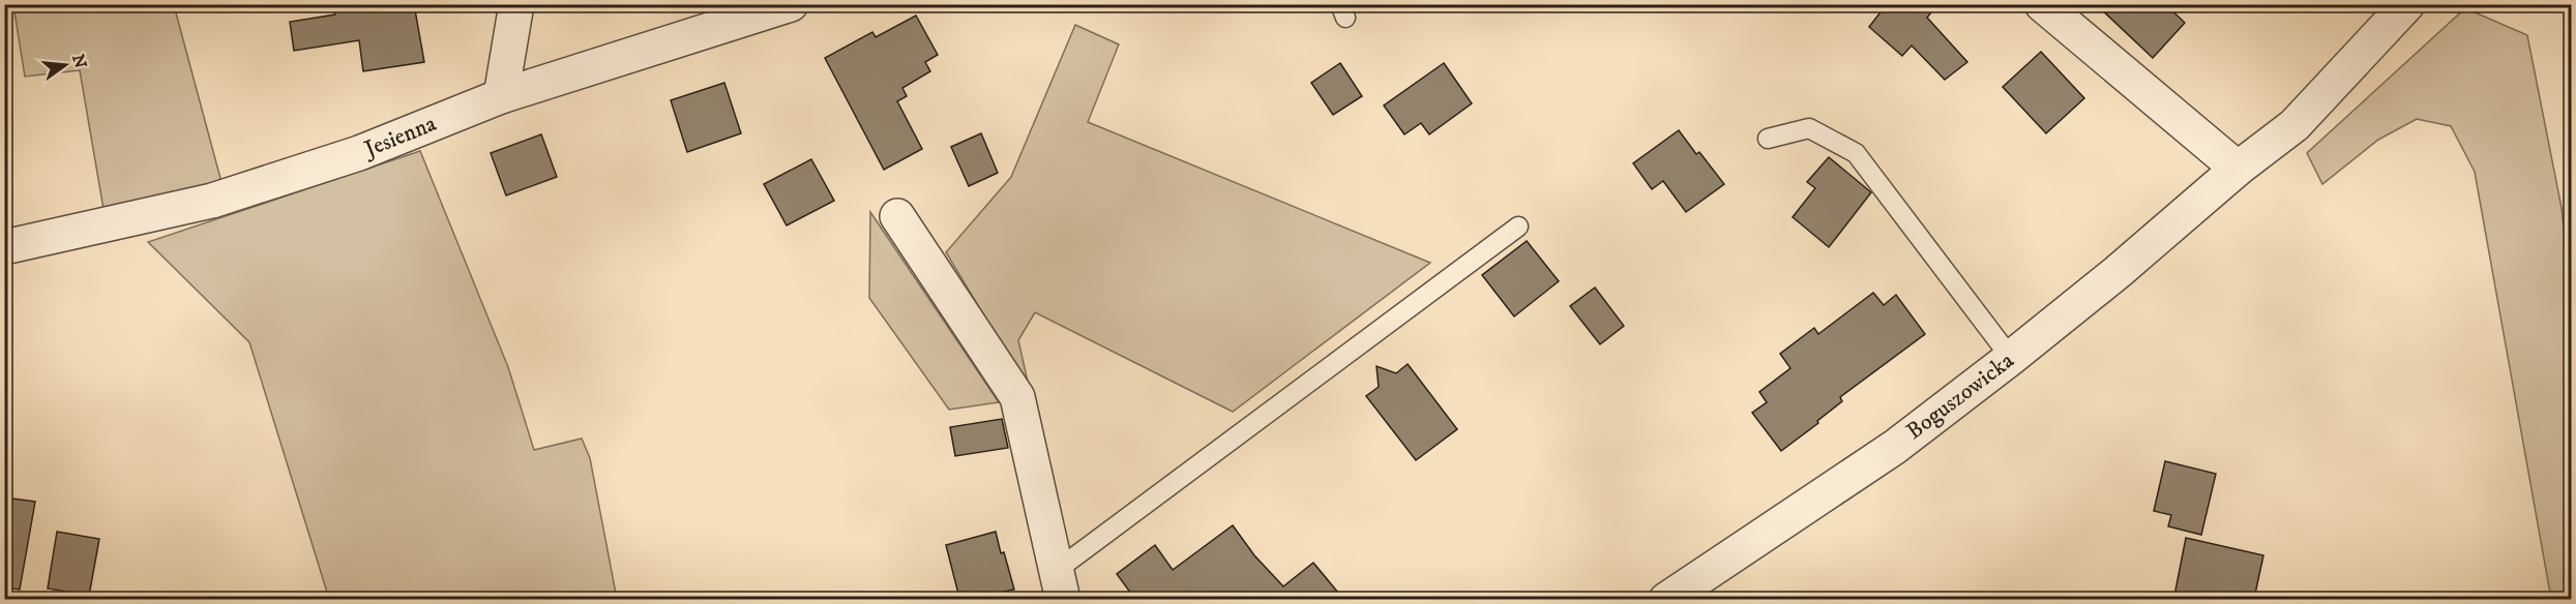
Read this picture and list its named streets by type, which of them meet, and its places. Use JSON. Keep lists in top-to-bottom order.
{
  "streets": {
    "street": ["Jesienna", "Boguszowicka"]
  },
  "north": "right"
}
